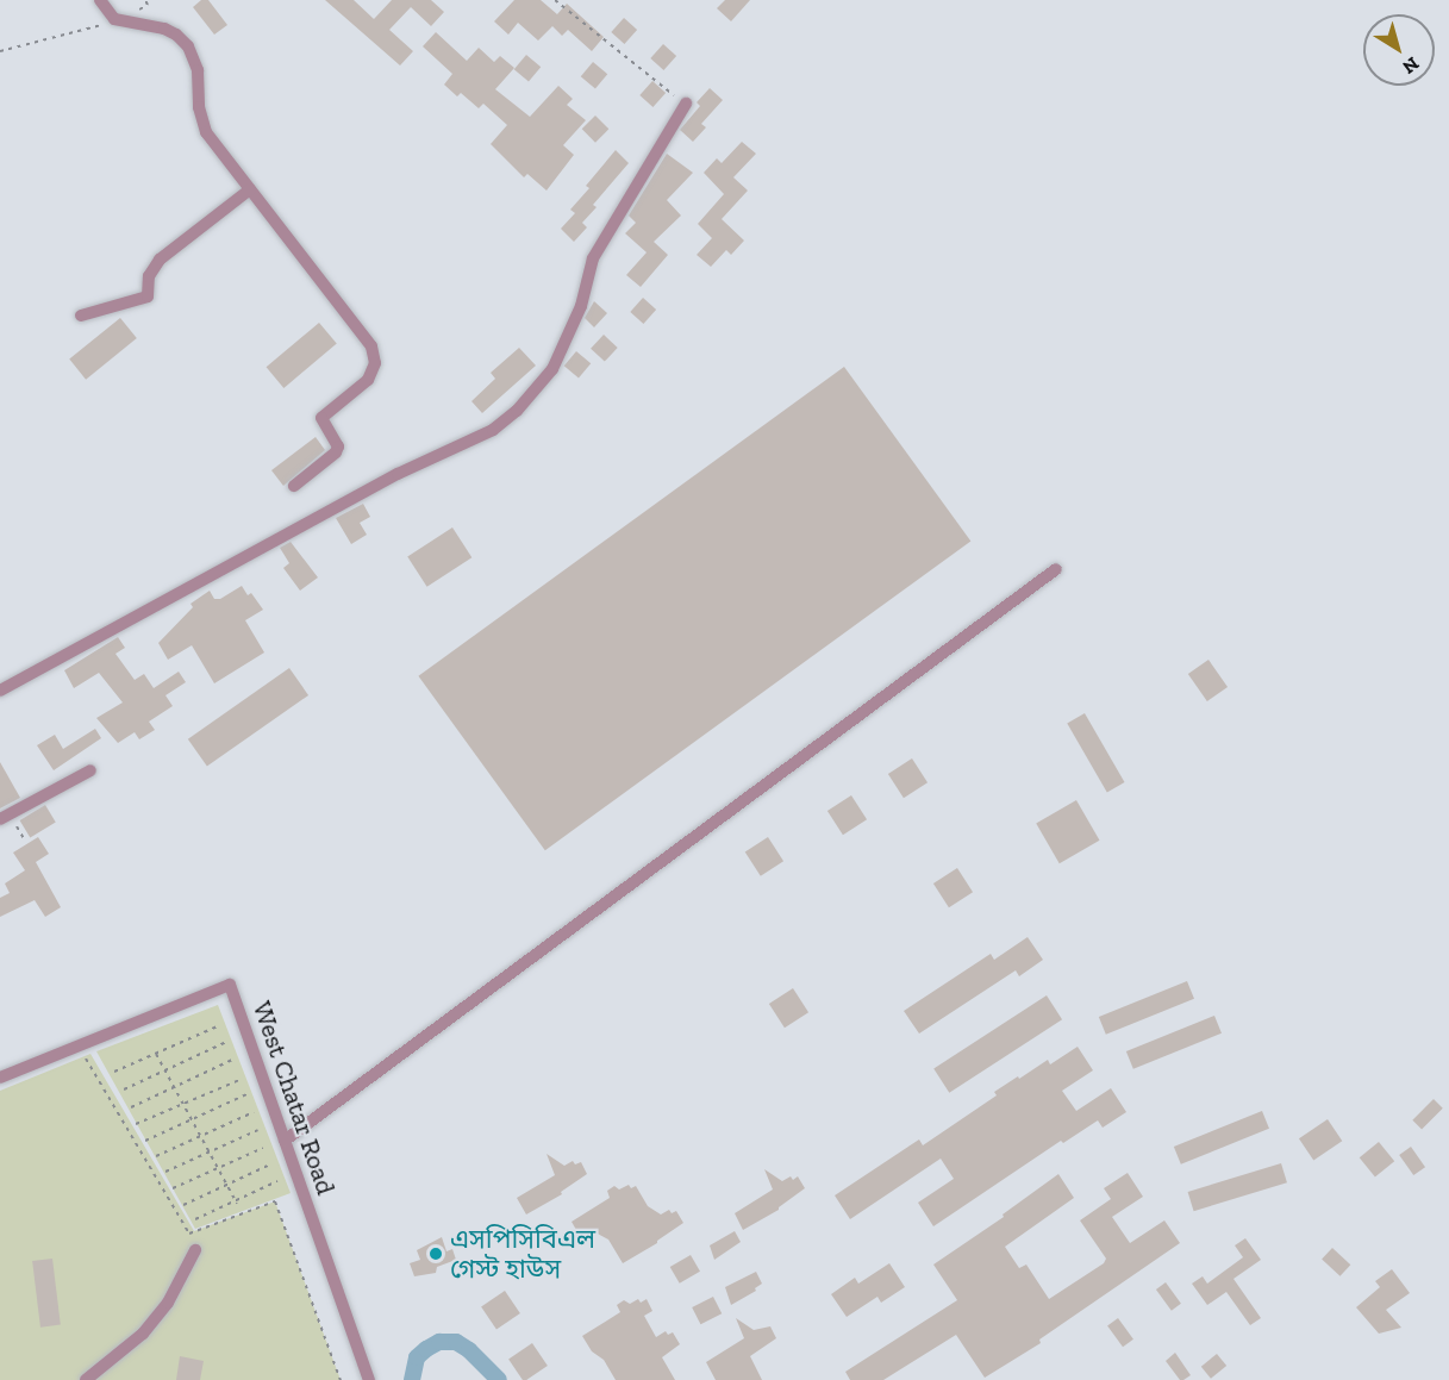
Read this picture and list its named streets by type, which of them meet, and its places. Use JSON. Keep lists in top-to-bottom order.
{
  "streets": {
    "street": ["West Chatar Road"]
  },
  "places": ["এসপিসিবিএল গেস্ট হাউস"],
  "north": "bottom right"
}
